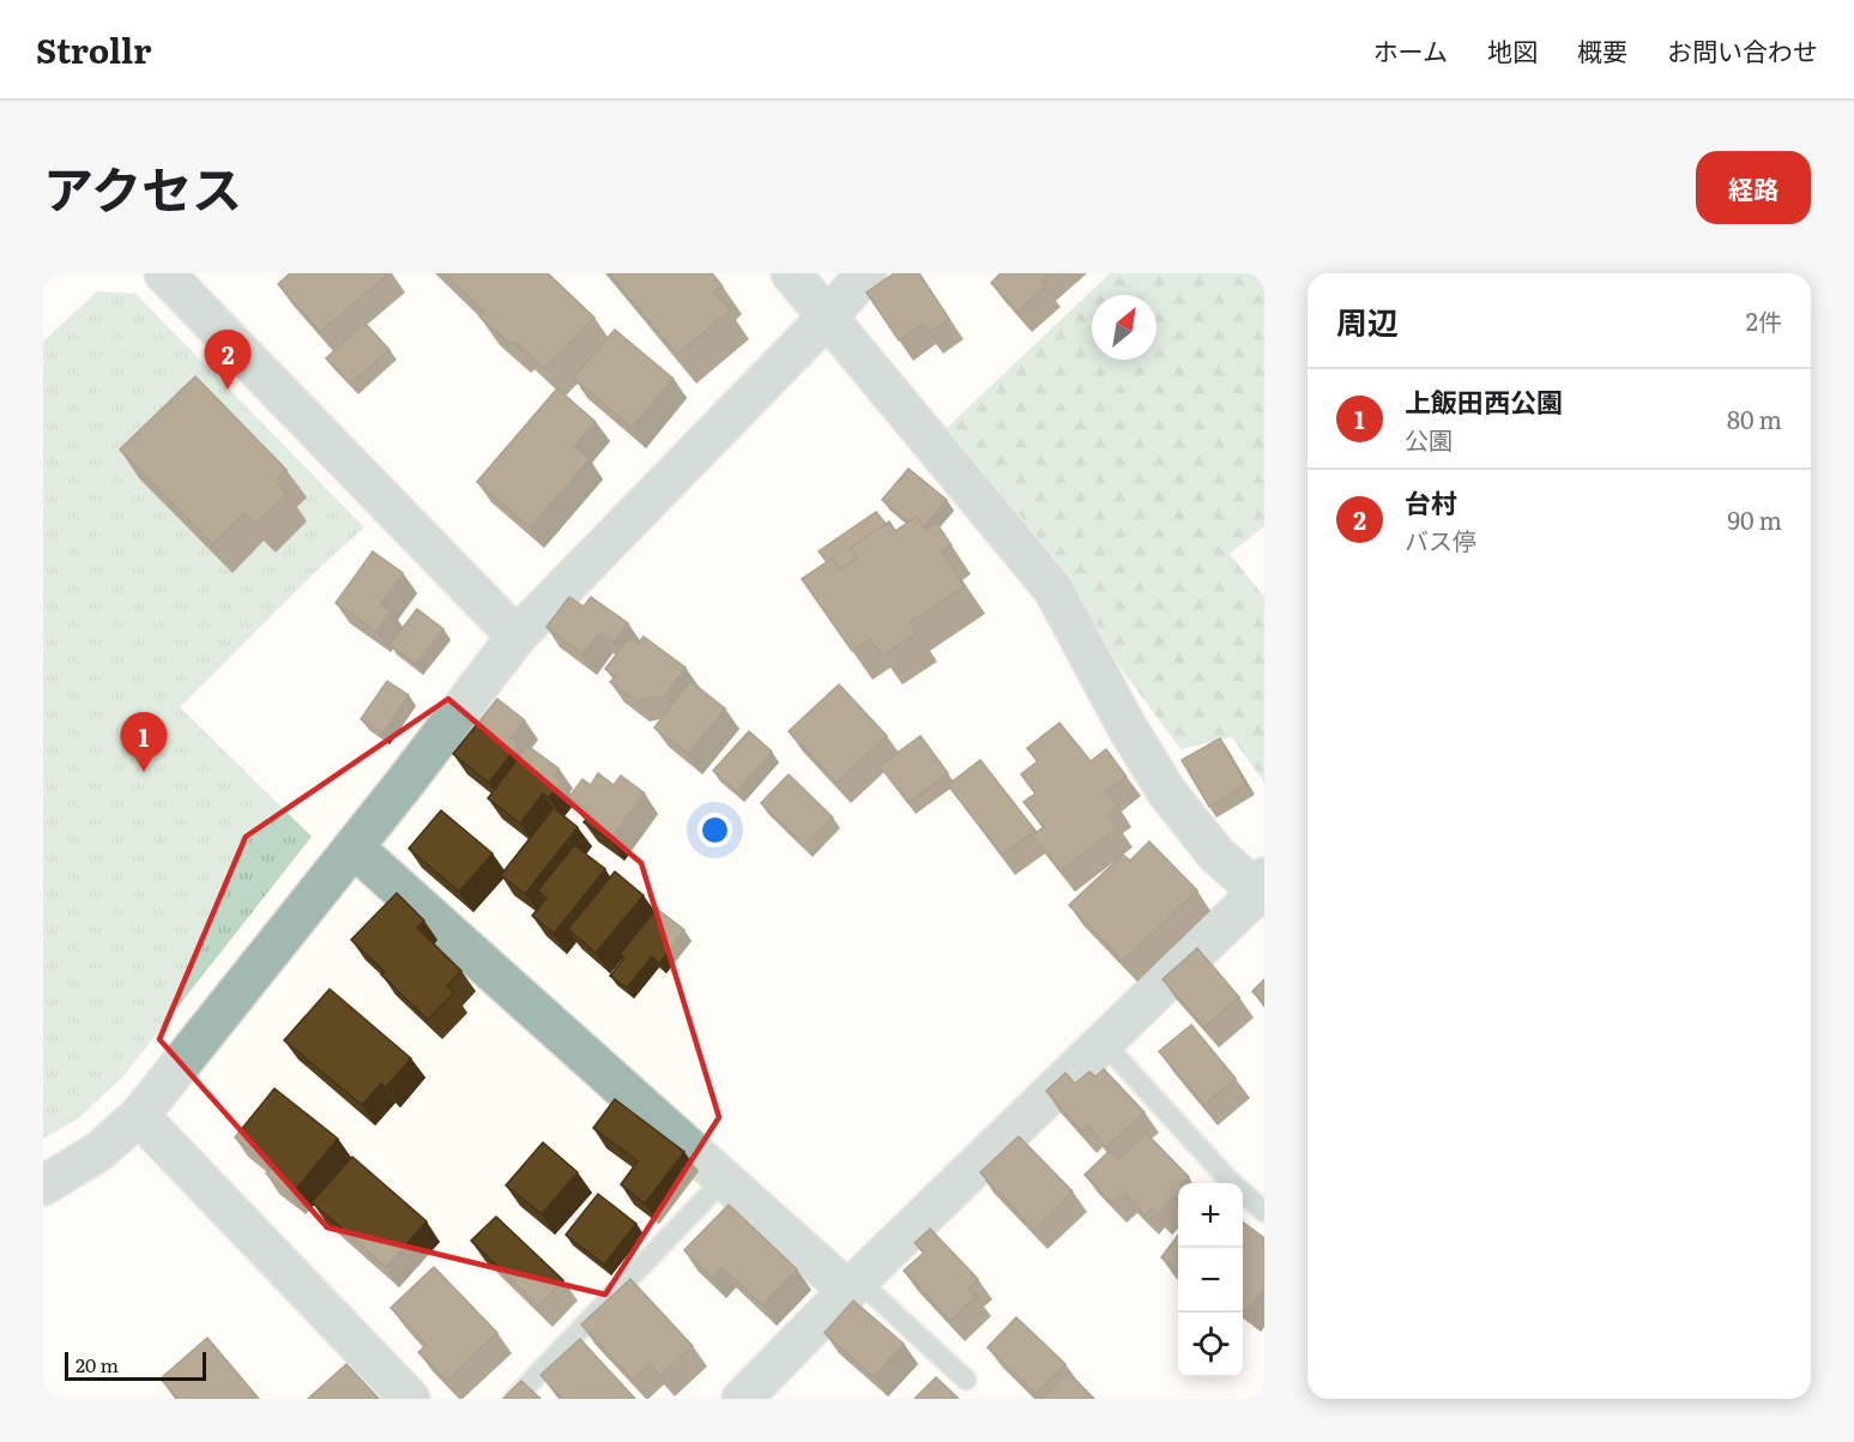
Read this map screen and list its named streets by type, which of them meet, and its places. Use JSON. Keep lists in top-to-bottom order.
{
  "scale_bar": "20 m",
  "north": "top right",
  "page": {
    "header": "Strollr",
    "nav": [
      "ホーム",
      "地図",
      "概要",
      "お問い合わせ"
    ],
    "title": "アクセス",
    "buttons": "経路",
    "heading": ["周辺", "2件"],
    "pins": ["2", "1"],
    "list": [
      {
        "mark": "1",
        "name": "上飯田西公園",
        "note": "公園",
        "value": "80 m"
      },
      {
        "mark": "2",
        "name": "台村",
        "note": "バス停",
        "value": "90 m"
      }
    ],
    "map_buttons": ["+", "−"],
    "scale": "20 m"
  }
}
